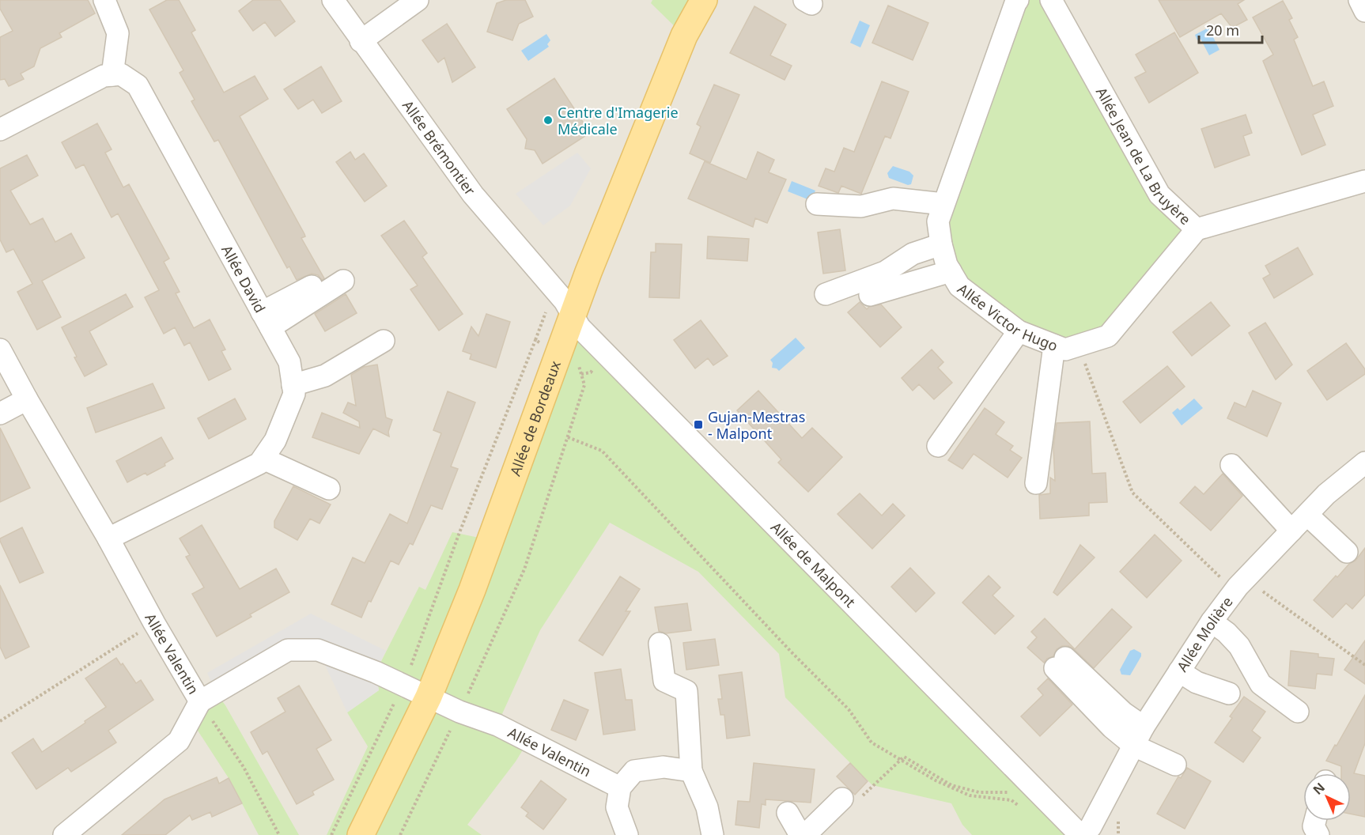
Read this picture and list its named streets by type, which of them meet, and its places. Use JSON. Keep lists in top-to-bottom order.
{
  "streets": {
    "main road": ["Allée de Bordeaux"],
    "street": [
      "Allée Brémontier",
      "Allée Jean de La Bruyère",
      "Allée David",
      "Allée Victor Hugo",
      "Allée de Malpont",
      "Allée Molière",
      "Allée Valentin"
    ]
  },
  "crossings": [
    ["Allée Brémontier", "Allée de Malpont"],
    ["Allée Jean de La Bruyère", "Allée Victor Hugo"],
    ["Allée David", "Allée Valentin"],
    ["Allée de Bordeaux", "Allée de Malpont"],
    ["Allée de Bordeaux", "Allée Valentin"],
    ["Allée de Malpont", "Allée Molière"]
  ],
  "places": {
    "other": ["Centre d'Imagerie Médicale"],
    "transit": ["Gujan-Mestras - Malpont"]
  },
  "scale_bar": "20 m",
  "north": "top left"
}
